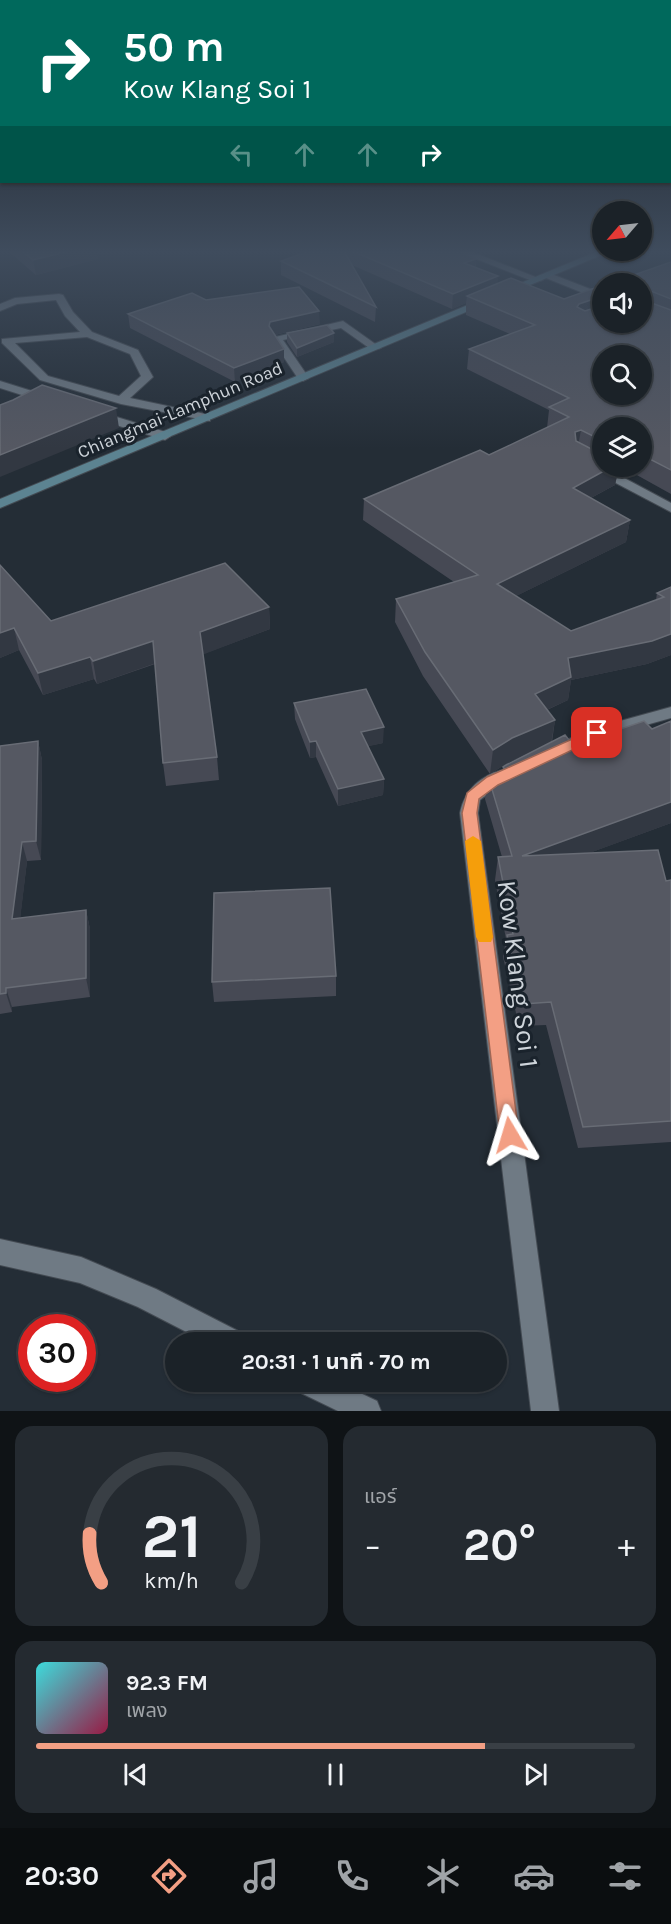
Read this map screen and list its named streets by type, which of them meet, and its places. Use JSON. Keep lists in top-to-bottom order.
{
  "streets": {
    "main road": ["Chiangmai-Lamphun Road"],
    "street": ["Kow Klang Soi 1"]
  },
  "north": "bottom left",
  "page": {
    "turn": ["50 m", "Kow Klang Soi 1"],
    "limit": "30",
    "trip": "20:31 · 1 นาที · 70 m",
    "tile": "แอร์",
    "heat": ["−", "20°", "+"],
    "song": ["92.3 FM", "เพลง"],
    "tabs": "20:30",
    "gauge": ["21", "km/h"]
  }
}
